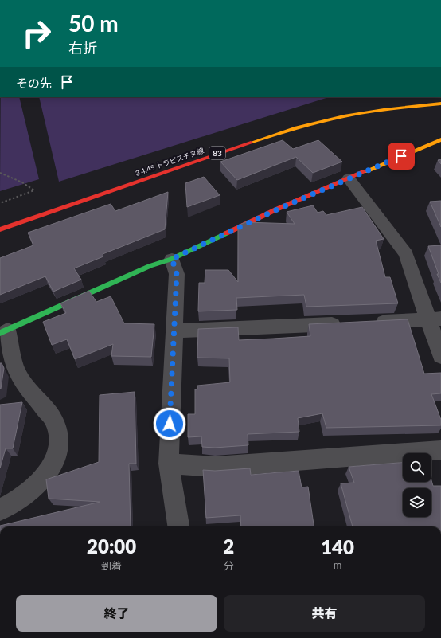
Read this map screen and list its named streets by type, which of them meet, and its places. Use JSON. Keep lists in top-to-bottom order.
{
  "streets": {
    "main road": ["83", "3.4.45 トラピスチヌ線"]
  },
  "page": {
    "turn": ["50 m", "右折"],
    "then": "その先",
    "eta": [
      "20:00",
      "到着",
      "2",
      "分",
      "140",
      "m"
    ],
    "buttons": ["終了", "共有"]
  }
}
